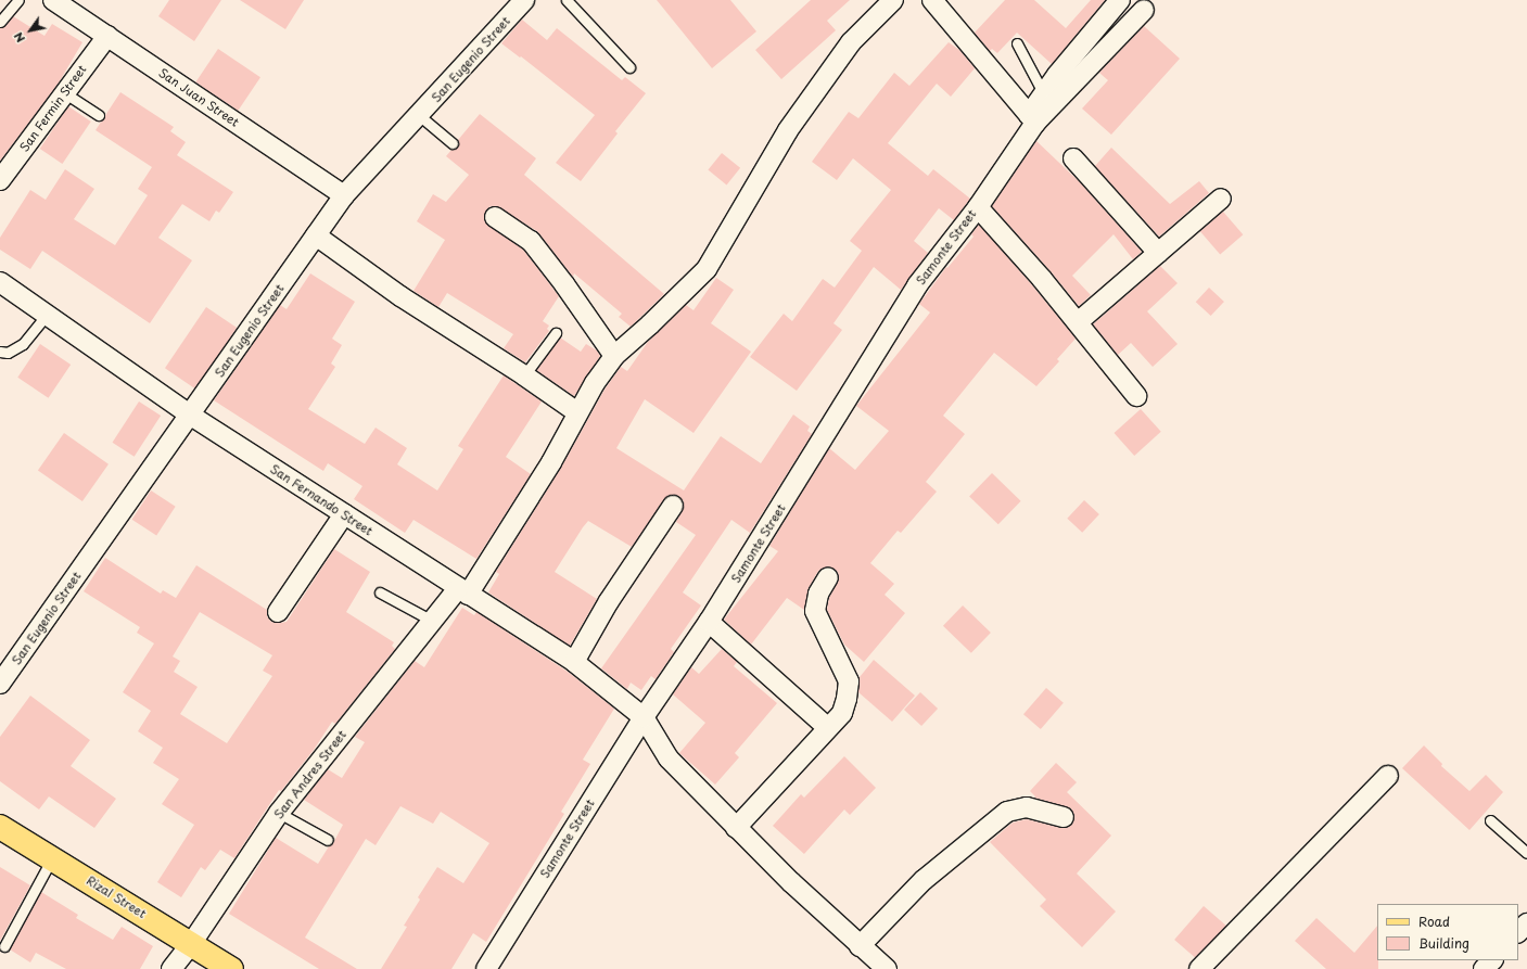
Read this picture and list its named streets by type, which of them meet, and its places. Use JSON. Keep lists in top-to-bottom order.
{
  "streets": {
    "main road": ["Rizal Street"],
    "street": [
      "San Eugenio Street",
      "San Juan Street",
      "San Fermin Street",
      "Samonte Street",
      "San Fernando Street",
      "San Andres Street"
    ]
  },
  "crossings": [
    ["San Eugenio Street", "San Juan Street"],
    ["San Eugenio Street", "San Fernando Street"],
    ["San Juan Street", "San Fermin Street"],
    ["Samonte Street", "San Fernando Street"],
    ["San Fernando Street", "San Andres Street"],
    ["San Andres Street", "Rizal Street"]
  ],
  "legend": ["Road", "Building"],
  "north": "bottom left"
}
